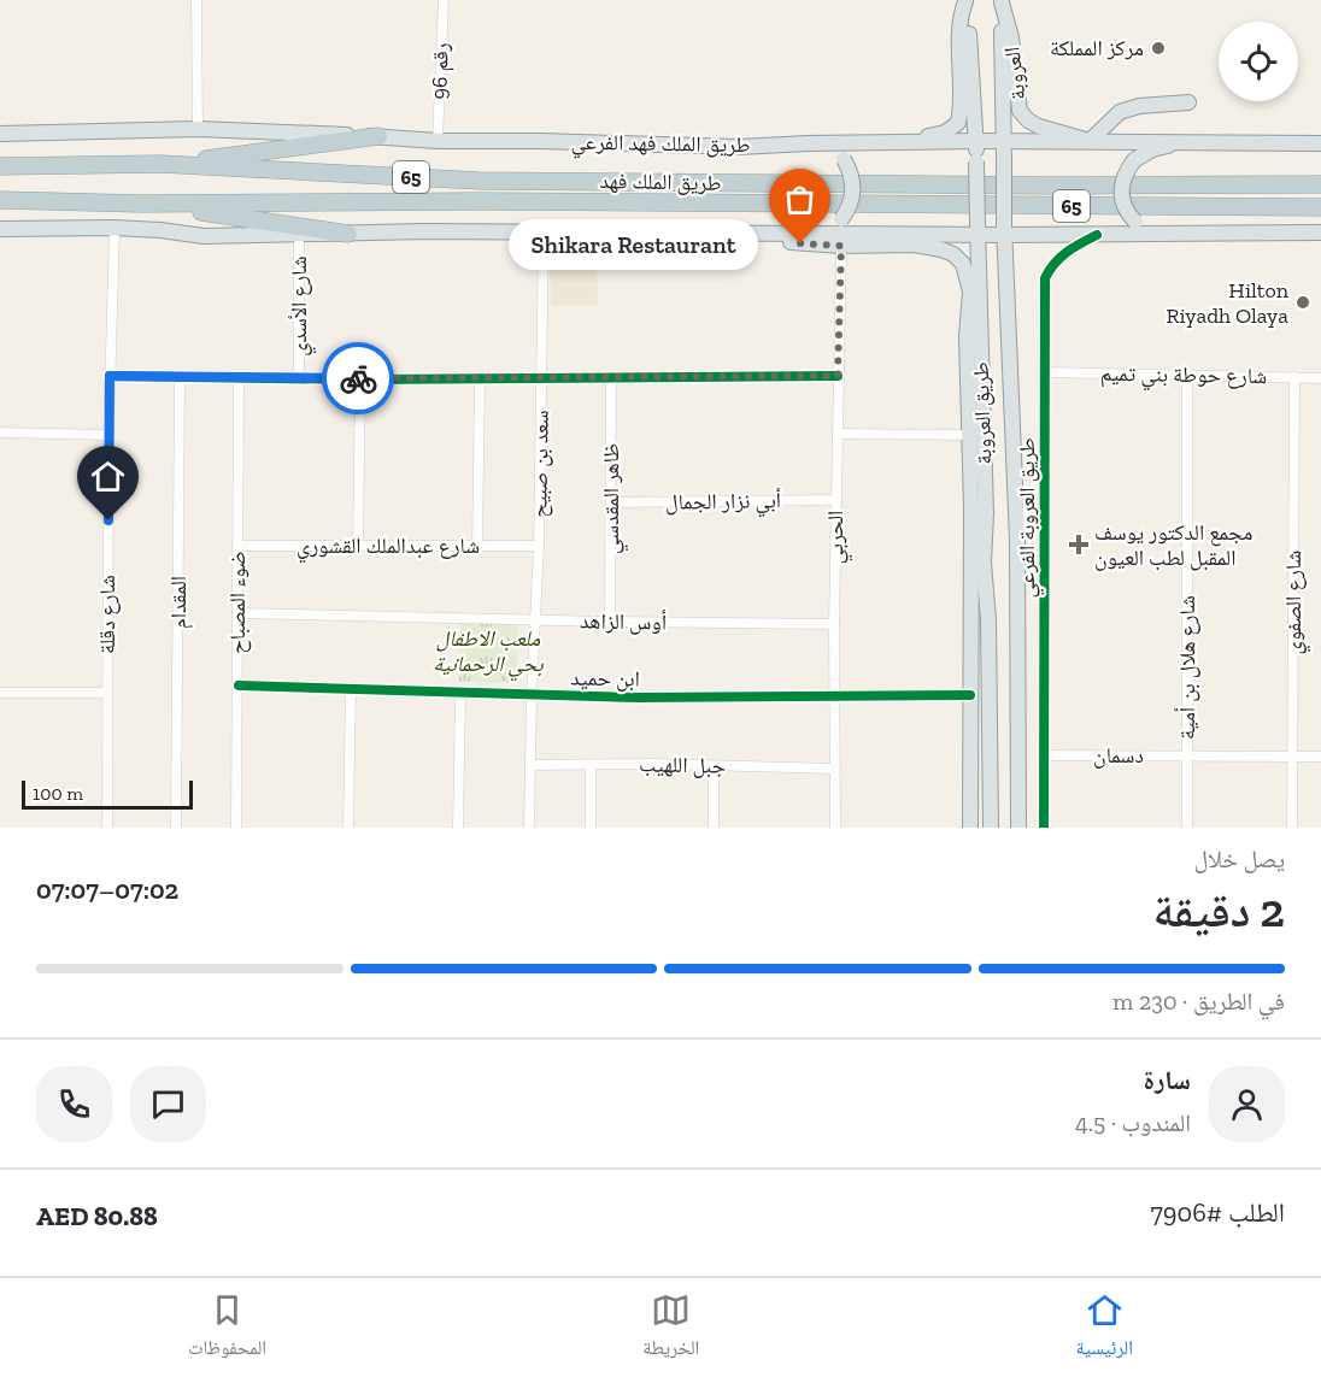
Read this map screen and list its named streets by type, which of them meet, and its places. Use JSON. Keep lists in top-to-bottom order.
{
  "streets": {
    "highway": ["65", "طريق الملك فهد"],
    "main road": ["العروبة", "طريق الملك فهد الفرعي", "طريق العروبة"],
    "street": [
      "رقم 96",
      "شارع الأسدي",
      "شارع حوطة بني تميم",
      "سعد بن صبيح",
      "ظاهر المقدسي",
      "أبي نزار الجمال",
      "طريق العروبة الفرعي",
      "الحربي",
      "شارع عبدالملك القشوري",
      "المقدام",
      "ضوء المصباح",
      "شارع الصفوي",
      "شارع دقلة",
      "أوس الزاهد",
      "شارع هلال بن أمية",
      "ابن حميد",
      "دسمان",
      "جبل اللهيب"
    ]
  },
  "crossings": [
    ["رقم 96", "طريق الملك فهد الفرعي"],
    ["العروبة", "طريق الملك فهد الفرعي"],
    ["العروبة", "طريق العروبة"],
    ["طريق الملك فهد الفرعي", "طريق العروبة"],
    ["شارع حوطة بني تميم", "طريق العروبة الفرعي"],
    ["شارع حوطة بني تميم", "شارع الصفوي"],
    ["شارع حوطة بني تميم", "شارع هلال بن أمية"],
    ["سعد بن صبيح", "شارع عبدالملك القشوري"],
    ["سعد بن صبيح", "أوس الزاهد"],
    ["سعد بن صبيح", "ابن حميد"],
    ["سعد بن صبيح", "جبل اللهيب"],
    ["ظاهر المقدسي", "أبي نزار الجمال"],
    ["ظاهر المقدسي", "أوس الزاهد"],
    ["أبي نزار الجمال", "الحربي"],
    ["طريق العروبة الفرعي", "دسمان"],
    ["الحربي", "أوس الزاهد"],
    ["الحربي", "ابن حميد"],
    ["الحربي", "جبل اللهيب"],
    ["شارع عبدالملك القشوري", "ضوء المصباح"],
    ["ضوء المصباح", "أوس الزاهد"],
    ["ضوء المصباح", "ابن حميد"],
    ["شارع الصفوي", "دسمان"],
    ["شارع هلال بن أمية", "دسمان"]
  ],
  "parks": ["ملعب الاطفال بحي الرحمانية"],
  "places": {
    "other": ["مركز المملكة", "Shikara Restaurant", "Hilton Riyadh Olaya"],
    "health": ["مجمع الدكتور يوسف المقبل لطب العيون"]
  },
  "scale_bar": "100 m",
  "page": {
    "bubble": "Shikara Restaurant",
    "scale": "100 m",
    "heading": ["2 دقيقة", "يصل خلال", "07:02–07:07"],
    "panel": [
      "سارة",
      "المندوب · 4.5",
      "الطلب #7906",
      "AED 80.88"
    ],
    "bar": "في الطريق · 230 m",
    "tabs": ["الرئيسية", "الخريطة", "المحفوظات"]
  }
}
